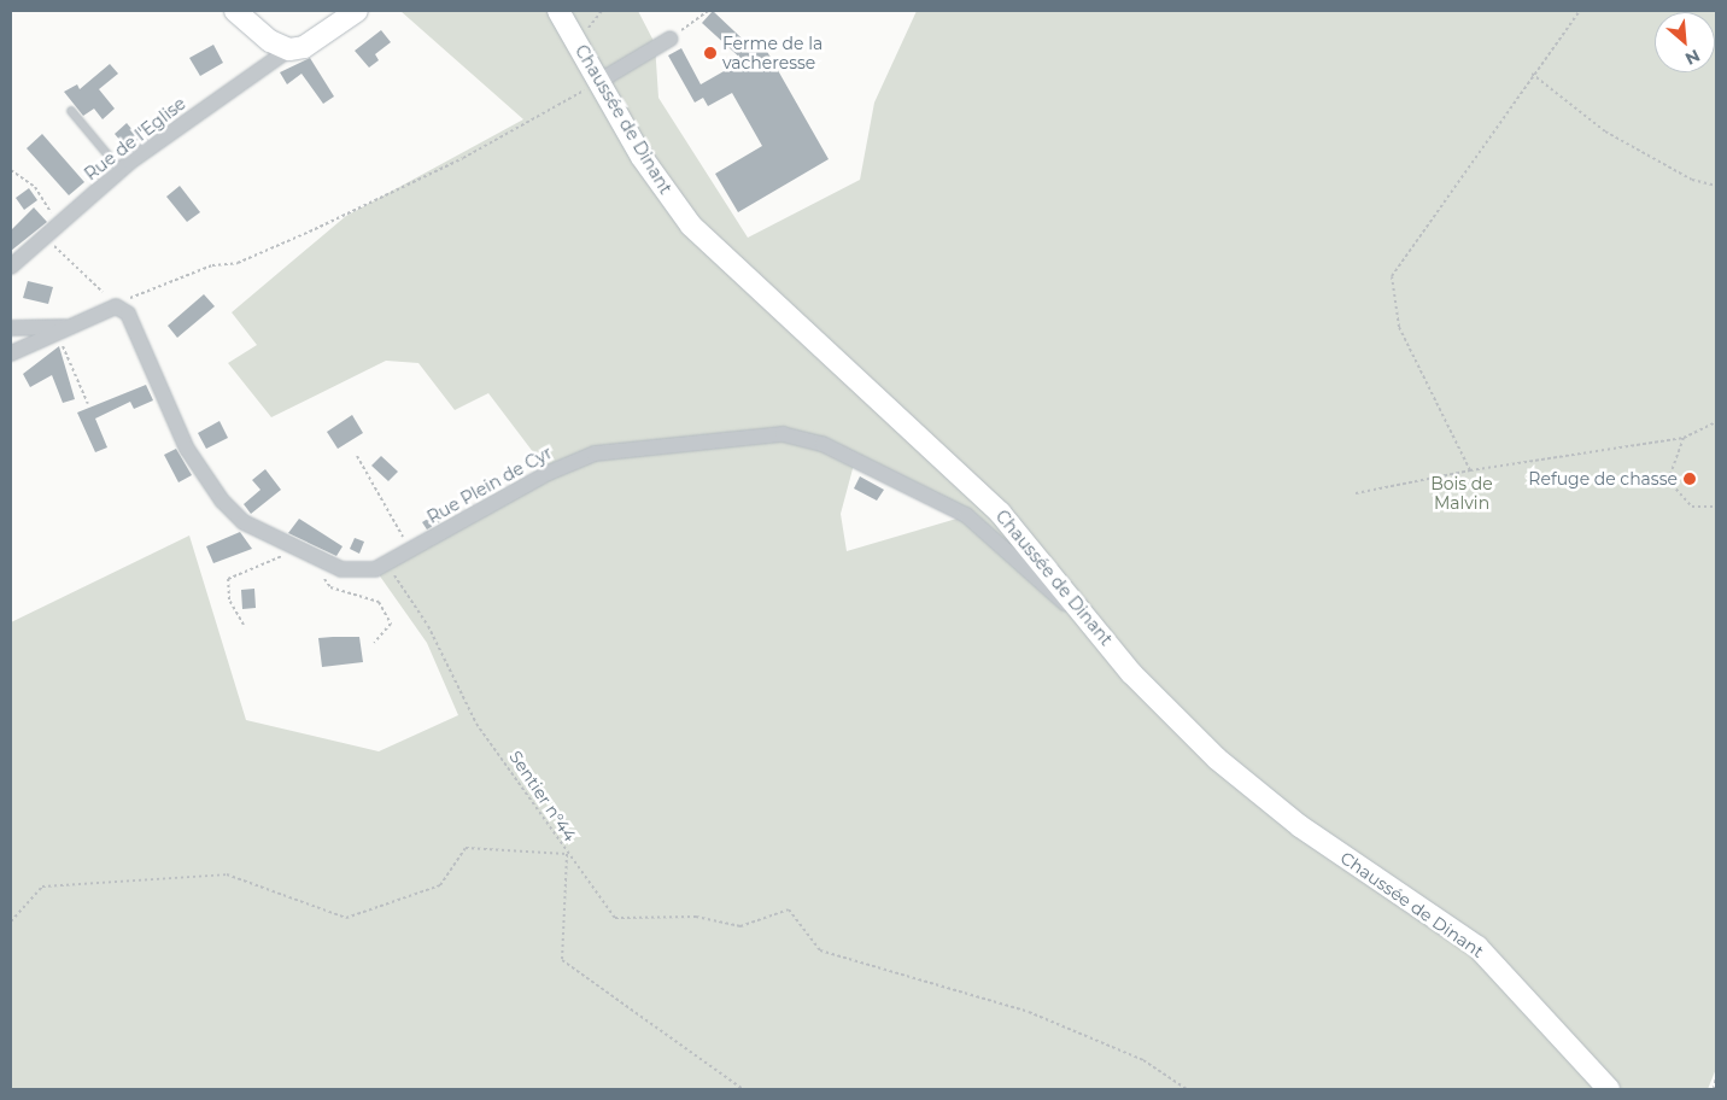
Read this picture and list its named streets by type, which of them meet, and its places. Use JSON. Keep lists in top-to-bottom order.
{
  "streets": {
    "main road": ["Chaussée de Dinant"],
    "street": ["Rue de l'Eglise", "Rue Plein de Cyr"],
    "path": ["Sentier n°44"]
  },
  "crossings": [
    ["Chaussée de Dinant", "Rue Plein de Cyr"],
    ["Rue Plein de Cyr", "Sentier n°44"]
  ],
  "parks": ["Bois de Malvin"],
  "places": ["Ferme de la vacheresse", "Refuge de chasse"],
  "north": "bottom right"
}
